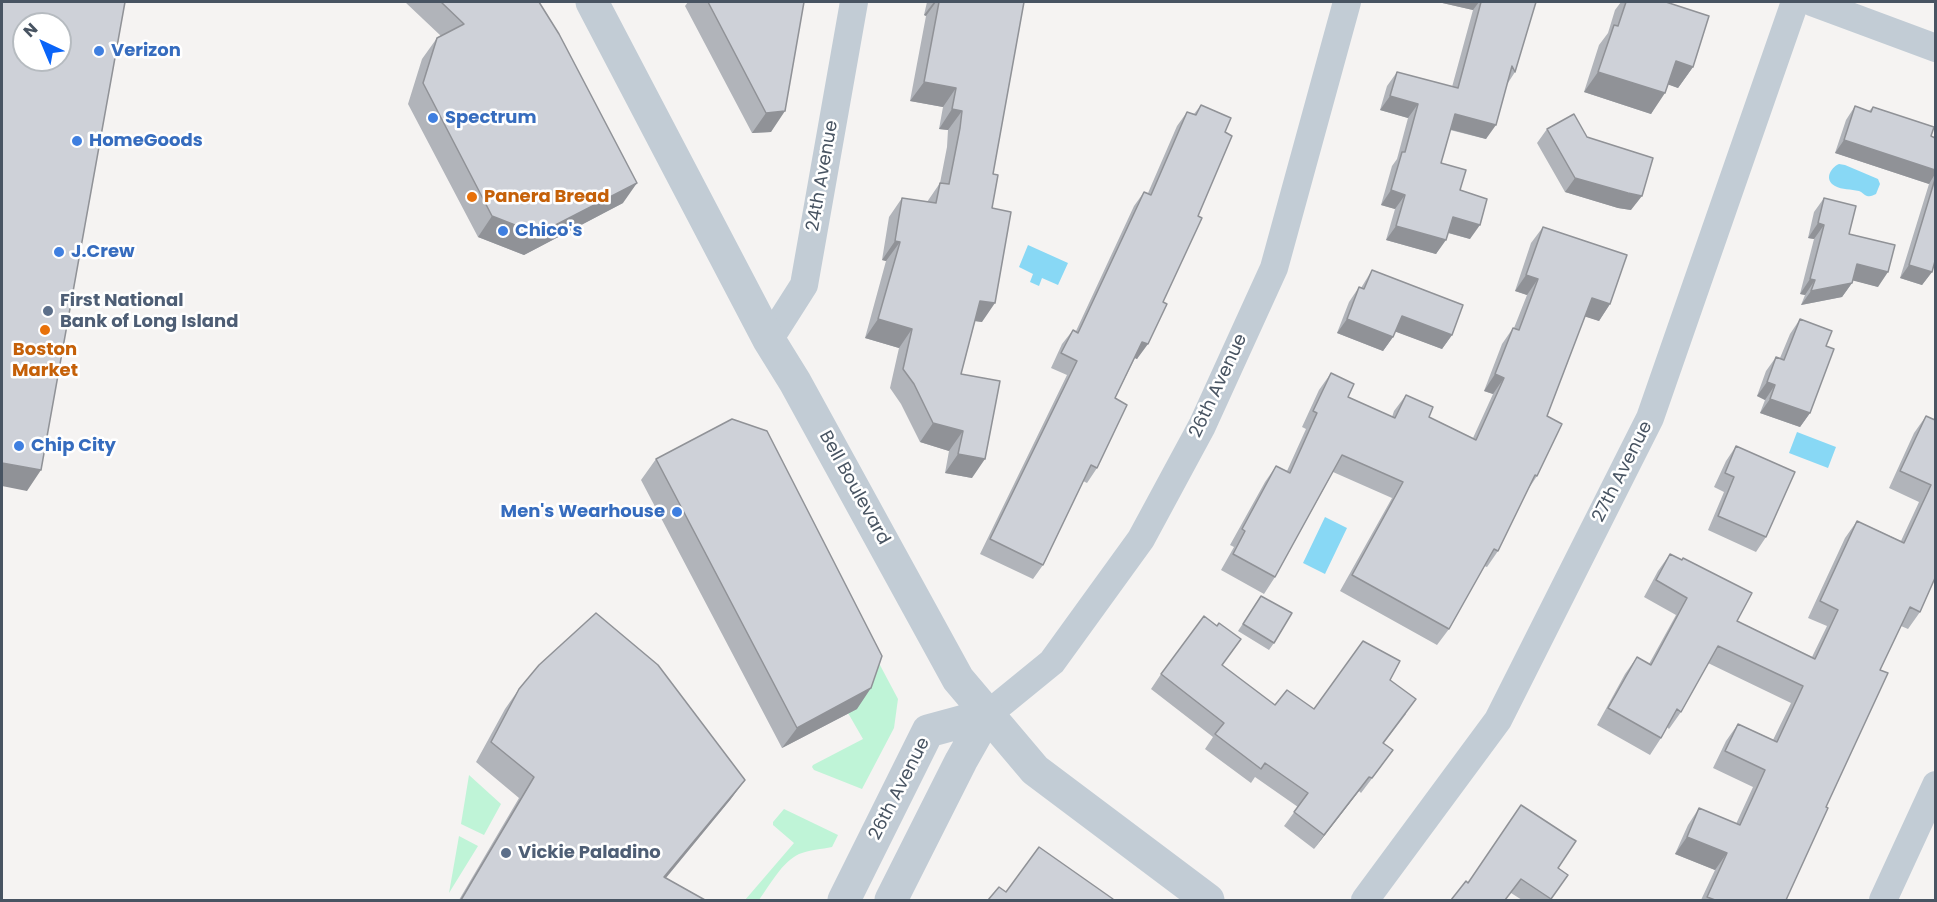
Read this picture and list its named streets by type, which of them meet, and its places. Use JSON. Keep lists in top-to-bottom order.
{
  "streets": {
    "street": [
      "24th Avenue",
      "26th Avenue",
      "27th Avenue",
      "Bell Boulevard"
    ]
  },
  "crossings": [
    ["24th Avenue", "Bell Boulevard"],
    ["26th Avenue", "Bell Boulevard"]
  ],
  "places": [
    "Verizon",
    "Spectrum",
    "HomeGoods",
    "Panera Bread",
    "Chico's",
    "J.Crew",
    "First National Bank of Long Island",
    "Boston Market",
    "Chip City",
    "Men's Wearhouse",
    "Vickie Paladino"
  ],
  "north": "top left"
}
